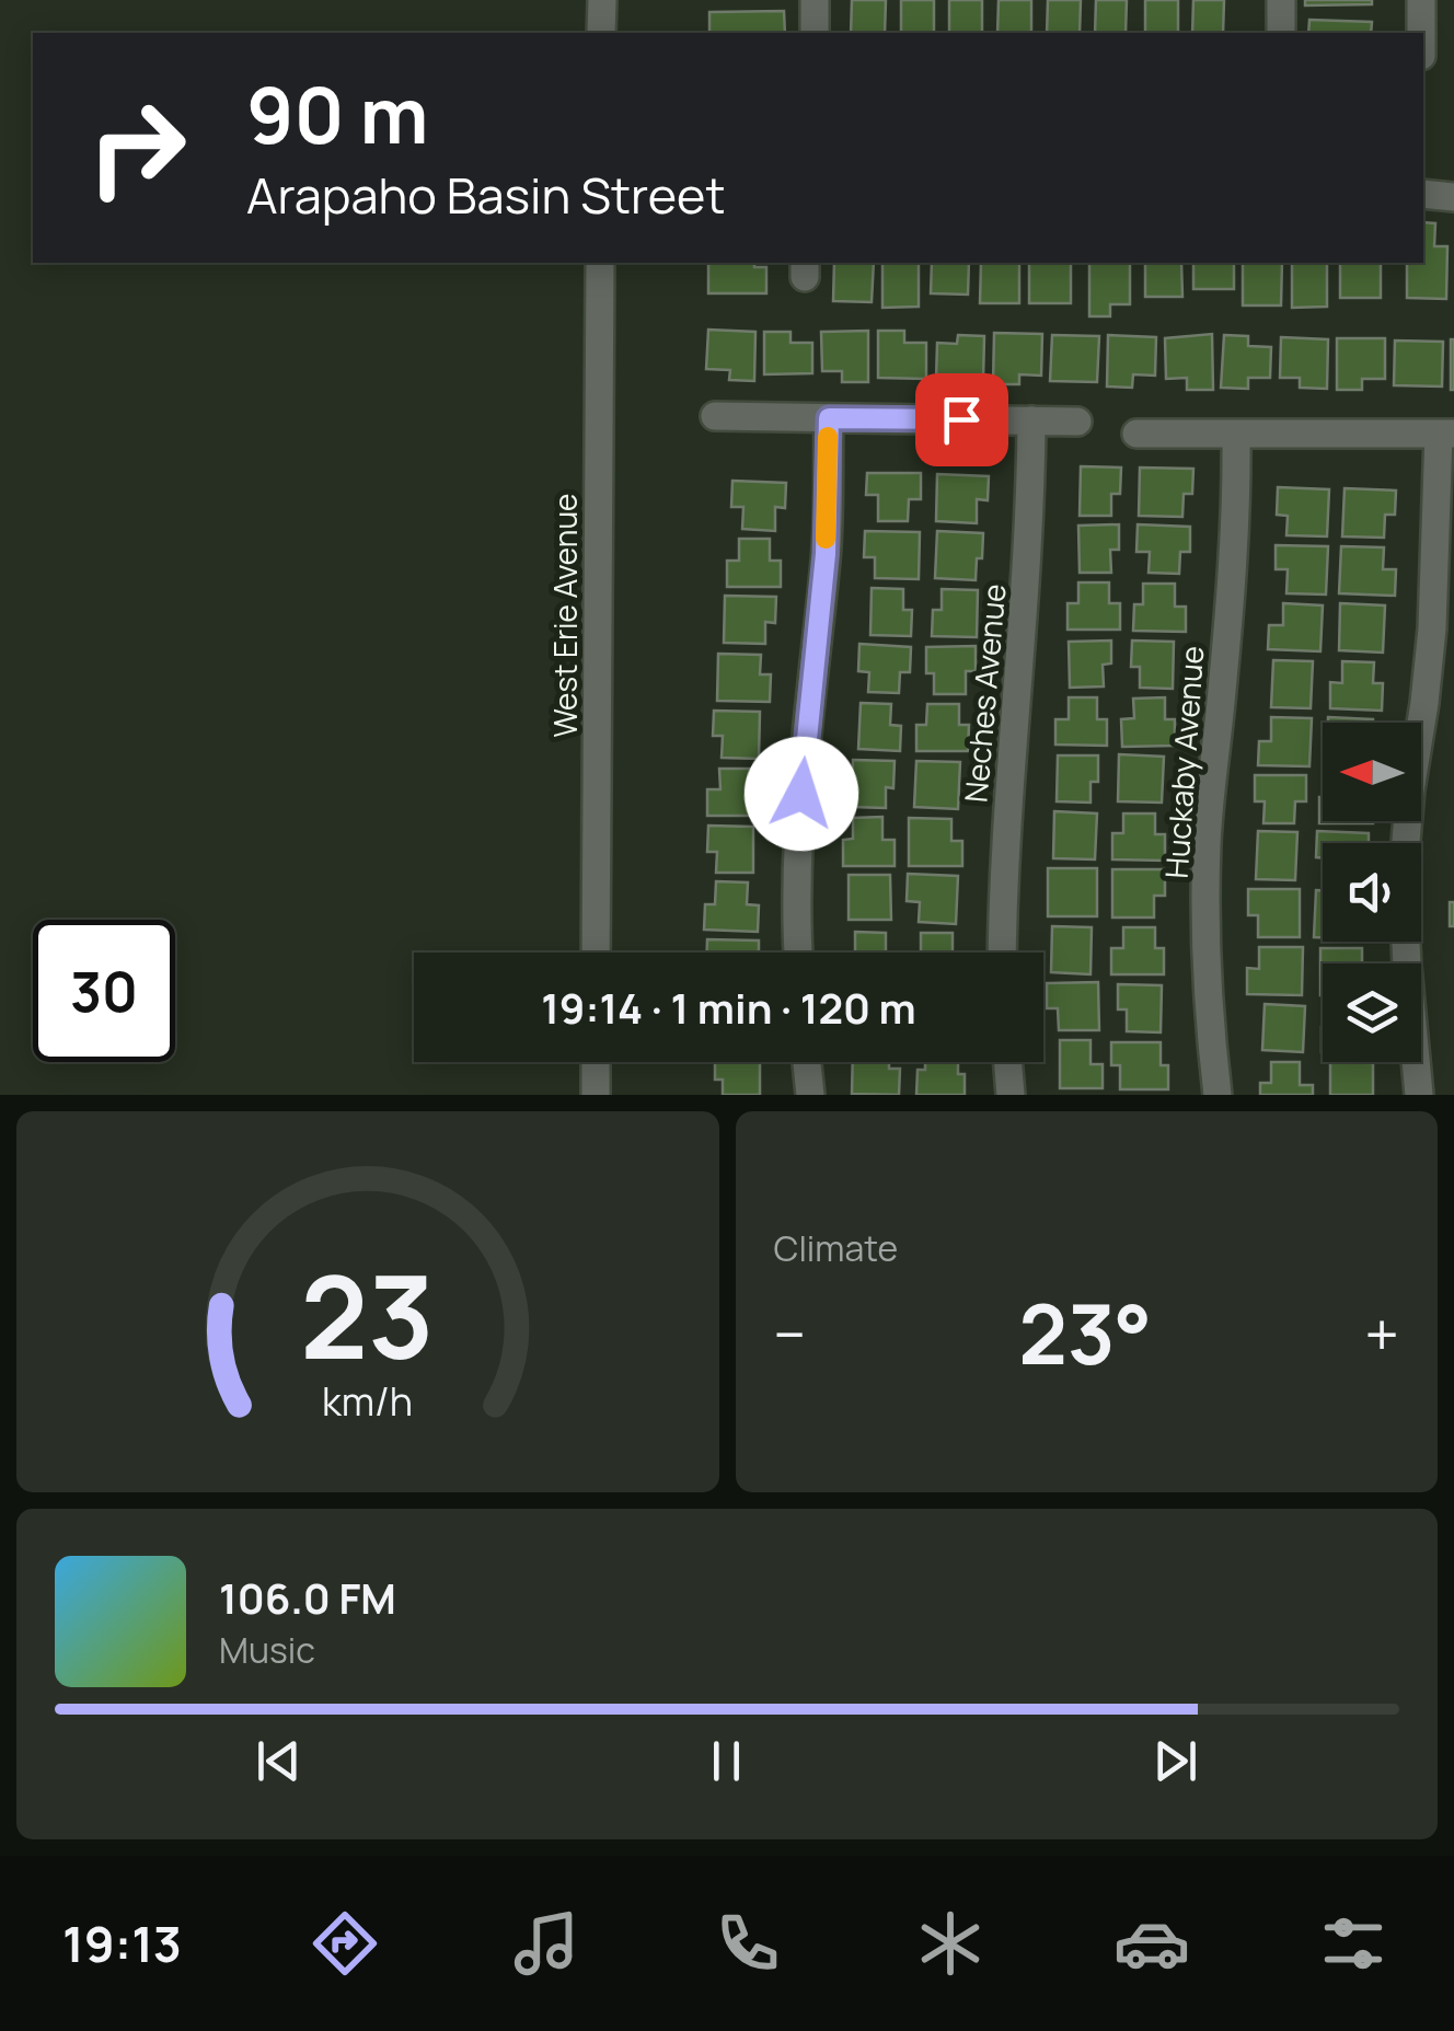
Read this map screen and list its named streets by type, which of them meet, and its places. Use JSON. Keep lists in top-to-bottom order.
{
  "streets": {
    "street": ["West Erie Avenue", "Neches Avenue", "Huckaby Avenue"]
  },
  "north": "left",
  "page": {
    "turn": ["90 m", "Arapaho Basin Street"],
    "limit": "30",
    "trip": "19:14 · 1 min · 120 m",
    "tile": "Climate",
    "heat": ["−", "23°", "+"],
    "song": ["106.0 FM", "Music"],
    "tabs": "19:13",
    "gauge": ["23", "km/h"]
  }
}
